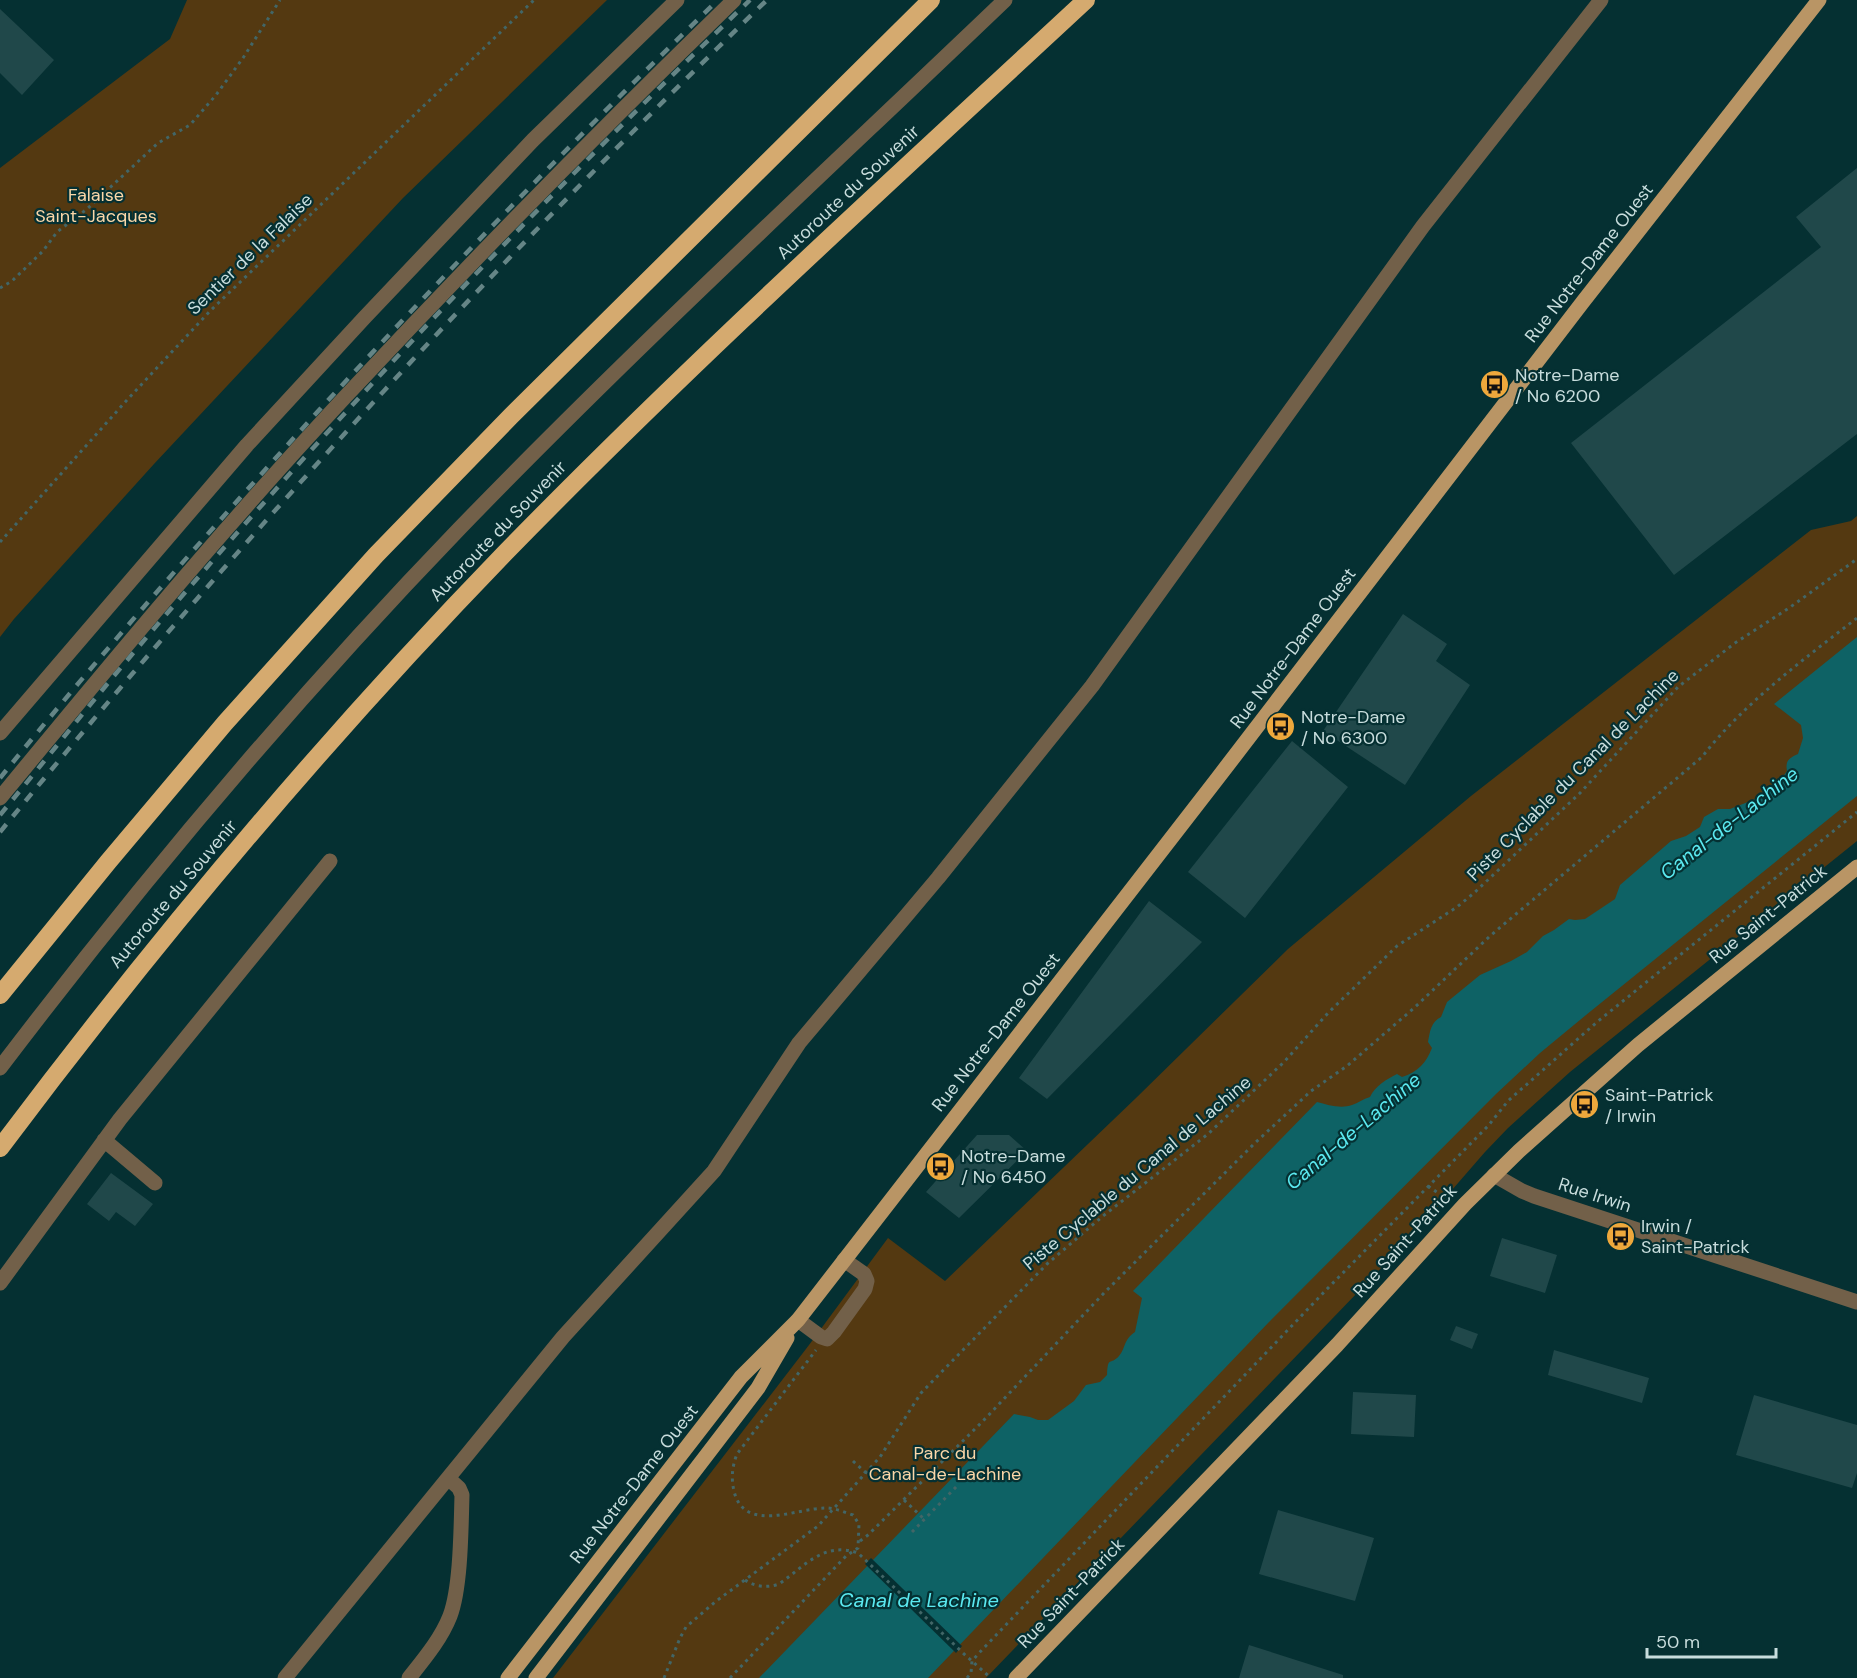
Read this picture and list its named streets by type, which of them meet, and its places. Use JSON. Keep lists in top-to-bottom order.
{
  "streets": {
    "highway": ["Autoroute du Souvenir"],
    "main road": ["Rue Notre-Dame Ouest", "Rue Saint-Patrick"],
    "street": ["Rue Irwin"],
    "path": ["Sentier de la Falaise", "Piste Cyclable du Canal de Lachine"]
  },
  "crossings": [
    ["Rue Saint-Patrick", "Rue Irwin"]
  ],
  "water": ["Canal-de-Lachine", "Canal de Lachine"],
  "parks": ["Falaise Saint-Jacques", "Parc du Canal-de-Lachine"],
  "places": {
    "bus stop": [
      "Notre-Dame / No 6200",
      "Notre-Dame / No 6300",
      "Saint-Patrick / Irwin",
      "Notre-Dame / No 6450",
      "Irwin / Saint-Patrick"
    ]
  },
  "scale_bar": "50 m"
}
